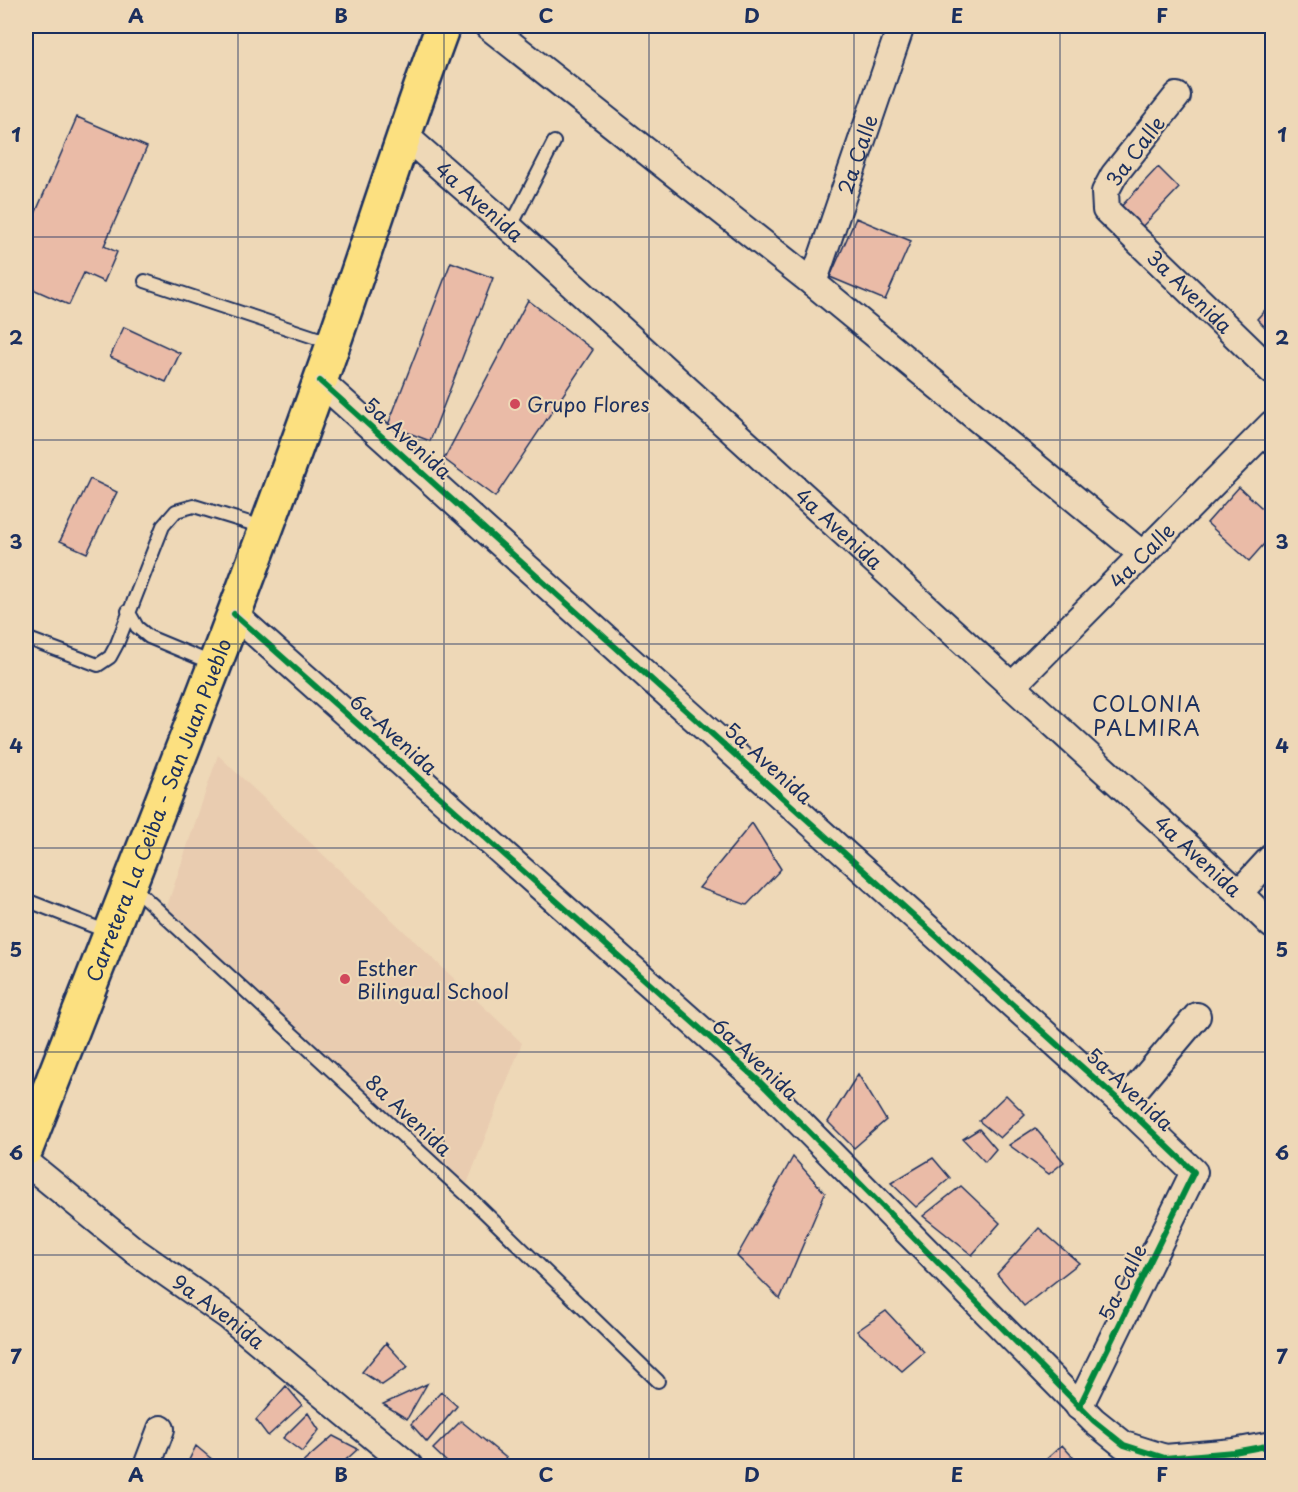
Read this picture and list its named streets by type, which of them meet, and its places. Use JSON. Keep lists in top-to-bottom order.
{
  "streets": {
    "main road": ["Carretera La Ceiba - San Juan Pueblo"],
    "street": [
      "3a Calle",
      "2a Calle",
      "4a Avenida",
      "3a Avenida",
      "5a Avenida",
      "4a Calle",
      "6a Avenida",
      "5a Calle",
      "9a Avenida"
    ],
    "lane": ["8a Avenida"]
  },
  "crossings": [
    ["3a Calle", "3a Avenida"],
    ["4a Avenida", "4a Calle"],
    ["4a Avenida", "Carretera La Ceiba - San Juan Pueblo"],
    ["5a Avenida", "Carretera La Ceiba - San Juan Pueblo"],
    ["5a Avenida", "5a Calle"],
    ["6a Avenida", "Carretera La Ceiba - San Juan Pueblo"],
    ["6a Avenida", "5a Calle"],
    ["Carretera La Ceiba - San Juan Pueblo", "8a Avenida"]
  ],
  "districts": ["COLONIA PALMIRA"],
  "places": ["Grupo Flores", "Esther Bilingual School"],
  "grid": {
    "columns": [
      "A",
      "B",
      "C",
      "D",
      "E",
      "F"
    ],
    "rows": [
      "1",
      "2",
      "3",
      "4",
      "5",
      "6",
      "7"
    ]
  }
}
